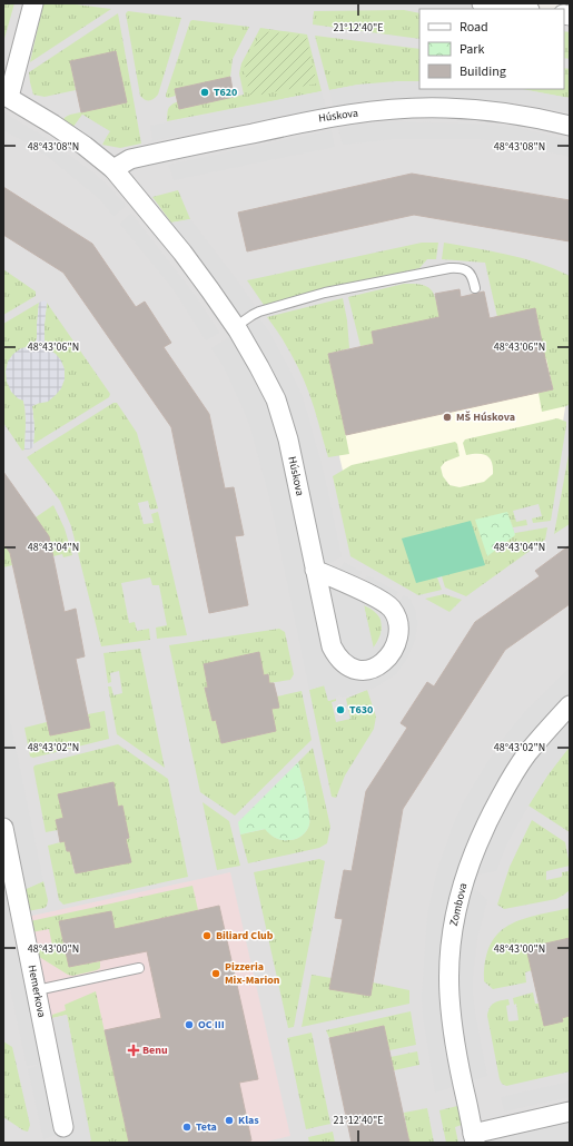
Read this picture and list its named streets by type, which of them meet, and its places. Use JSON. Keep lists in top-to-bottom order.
{
  "streets": {
    "street": ["Húskova", "Zombova", "Hemerkova"]
  },
  "places": {
    "other": [
      "T620",
      "MŠ Húskova",
      "T630",
      "Biliard Club",
      "Pizzeria Mix-Marion",
      "OC III",
      "Klas",
      "Teta"
    ],
    "health": ["Benu"]
  },
  "legend": ["Road", "Park", "Building"],
  "coordinates": [
    "21°12'40\"E",
    "48°43'08\"N",
    "48°43'06\"N",
    "48°43'04\"N",
    "48°43'02\"N",
    "48°43'00\"N"
  ]
}
